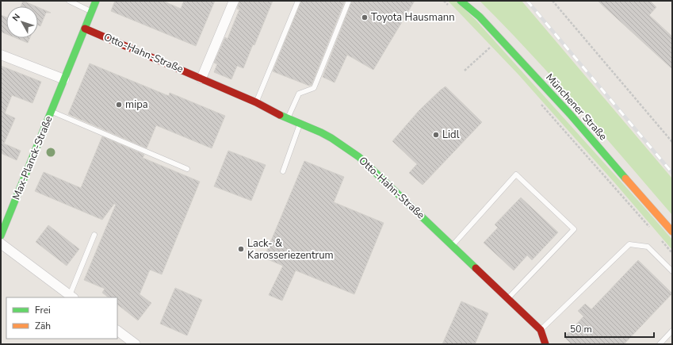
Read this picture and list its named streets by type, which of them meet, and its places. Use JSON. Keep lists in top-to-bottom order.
{
  "streets": {
    "street": ["Otto-Hahn-Straße", "Münchener Straße", "Max-Planck-Straße"]
  },
  "crossings": [
    ["Otto-Hahn-Straße", "Max-Planck-Straße"]
  ],
  "places": [
    "Toyota Hausmann",
    "mipa",
    "Lidl",
    "Lack- & Karosseriezentrum"
  ],
  "legend": ["Frei", "Zäh"],
  "scale_bar": "50 m",
  "north": "top left"
}
